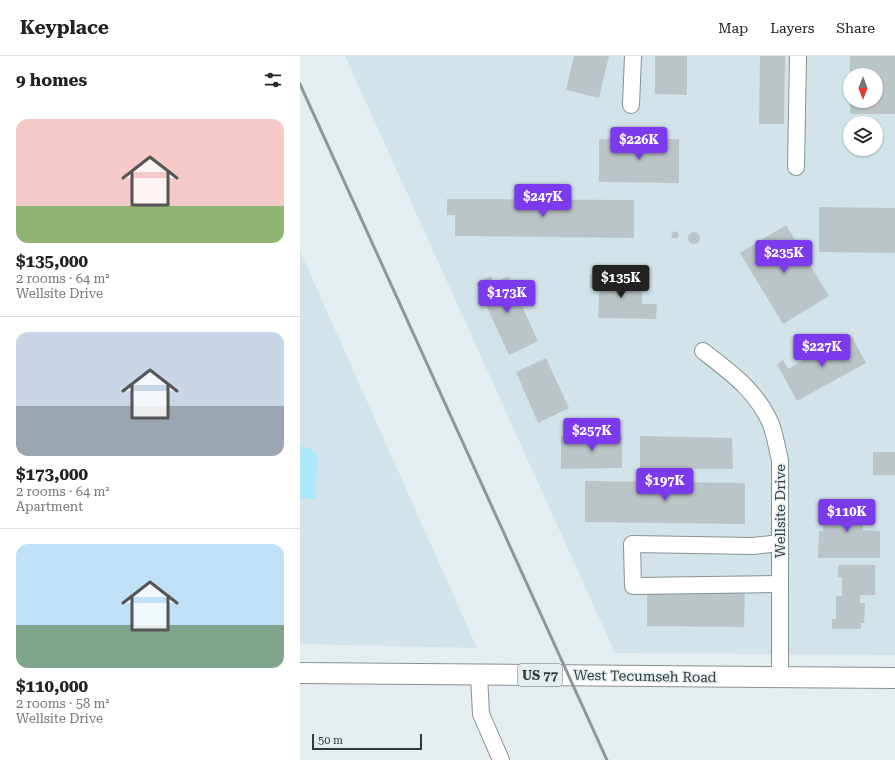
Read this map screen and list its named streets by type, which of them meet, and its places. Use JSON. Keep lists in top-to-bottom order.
{
  "streets": {
    "main road": ["US 77", "West Tecumseh Road"],
    "street": ["Wellsite Drive"]
  },
  "crossings": [
    ["Wellsite Drive", "West Tecumseh Road"]
  ],
  "scale_bar": "50 m",
  "north": "bottom",
  "page": {
    "header": "Keyplace",
    "nav": ["Map", "Layers", "Share"],
    "heading": "9 homes",
    "list": [
      {
        "name": "$135,000",
        "note": "2 rooms · 64 m² · Wellsite Drive"
      },
      {
        "name": "$173,000",
        "note": "2 rooms · 64 m² · Apartment"
      },
      {
        "name": "$110,000",
        "note": "2 rooms · 58 m² · Wellsite Drive"
      }
    ],
    "price": [
      "$226K",
      "$247K",
      "$235K",
      "$135K",
      "$173K",
      "$227K",
      "$257K",
      "$197K",
      "$110K"
    ],
    "scale": "50 m"
  }
}
